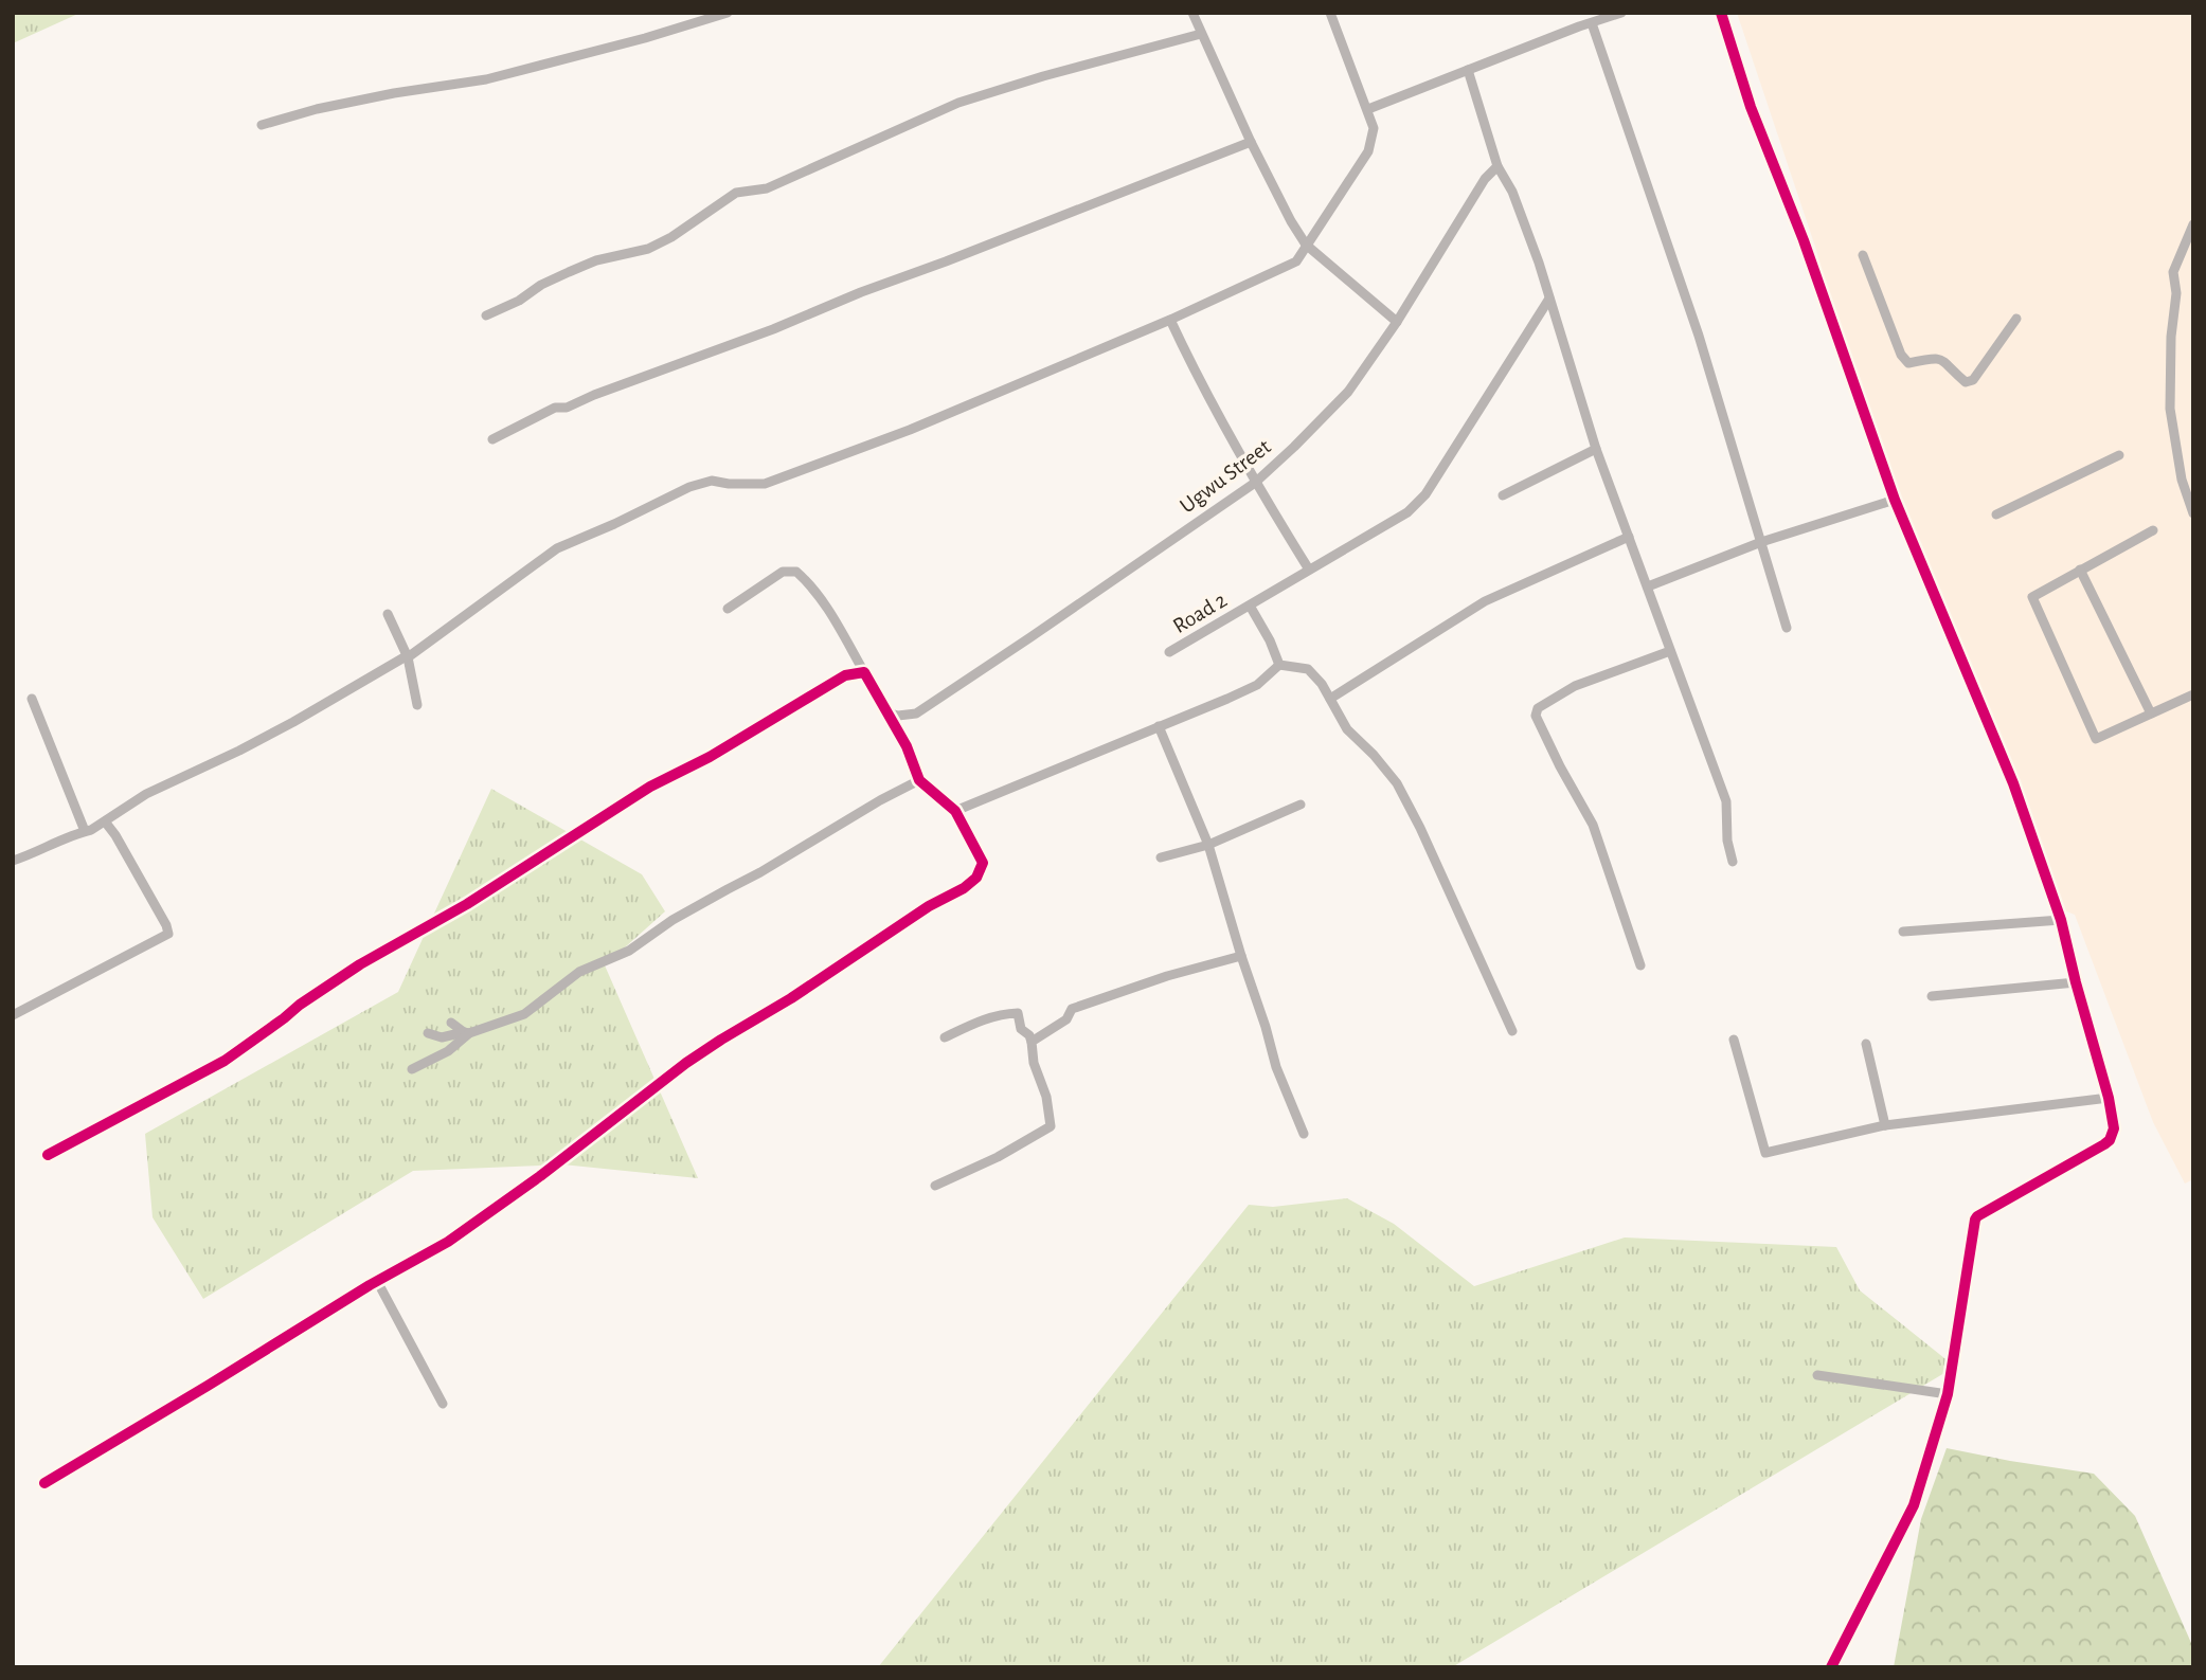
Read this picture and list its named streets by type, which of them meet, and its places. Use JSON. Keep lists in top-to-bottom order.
{
  "streets": {
    "street": ["Ugwu Street", "Road 2"]
  }
}
